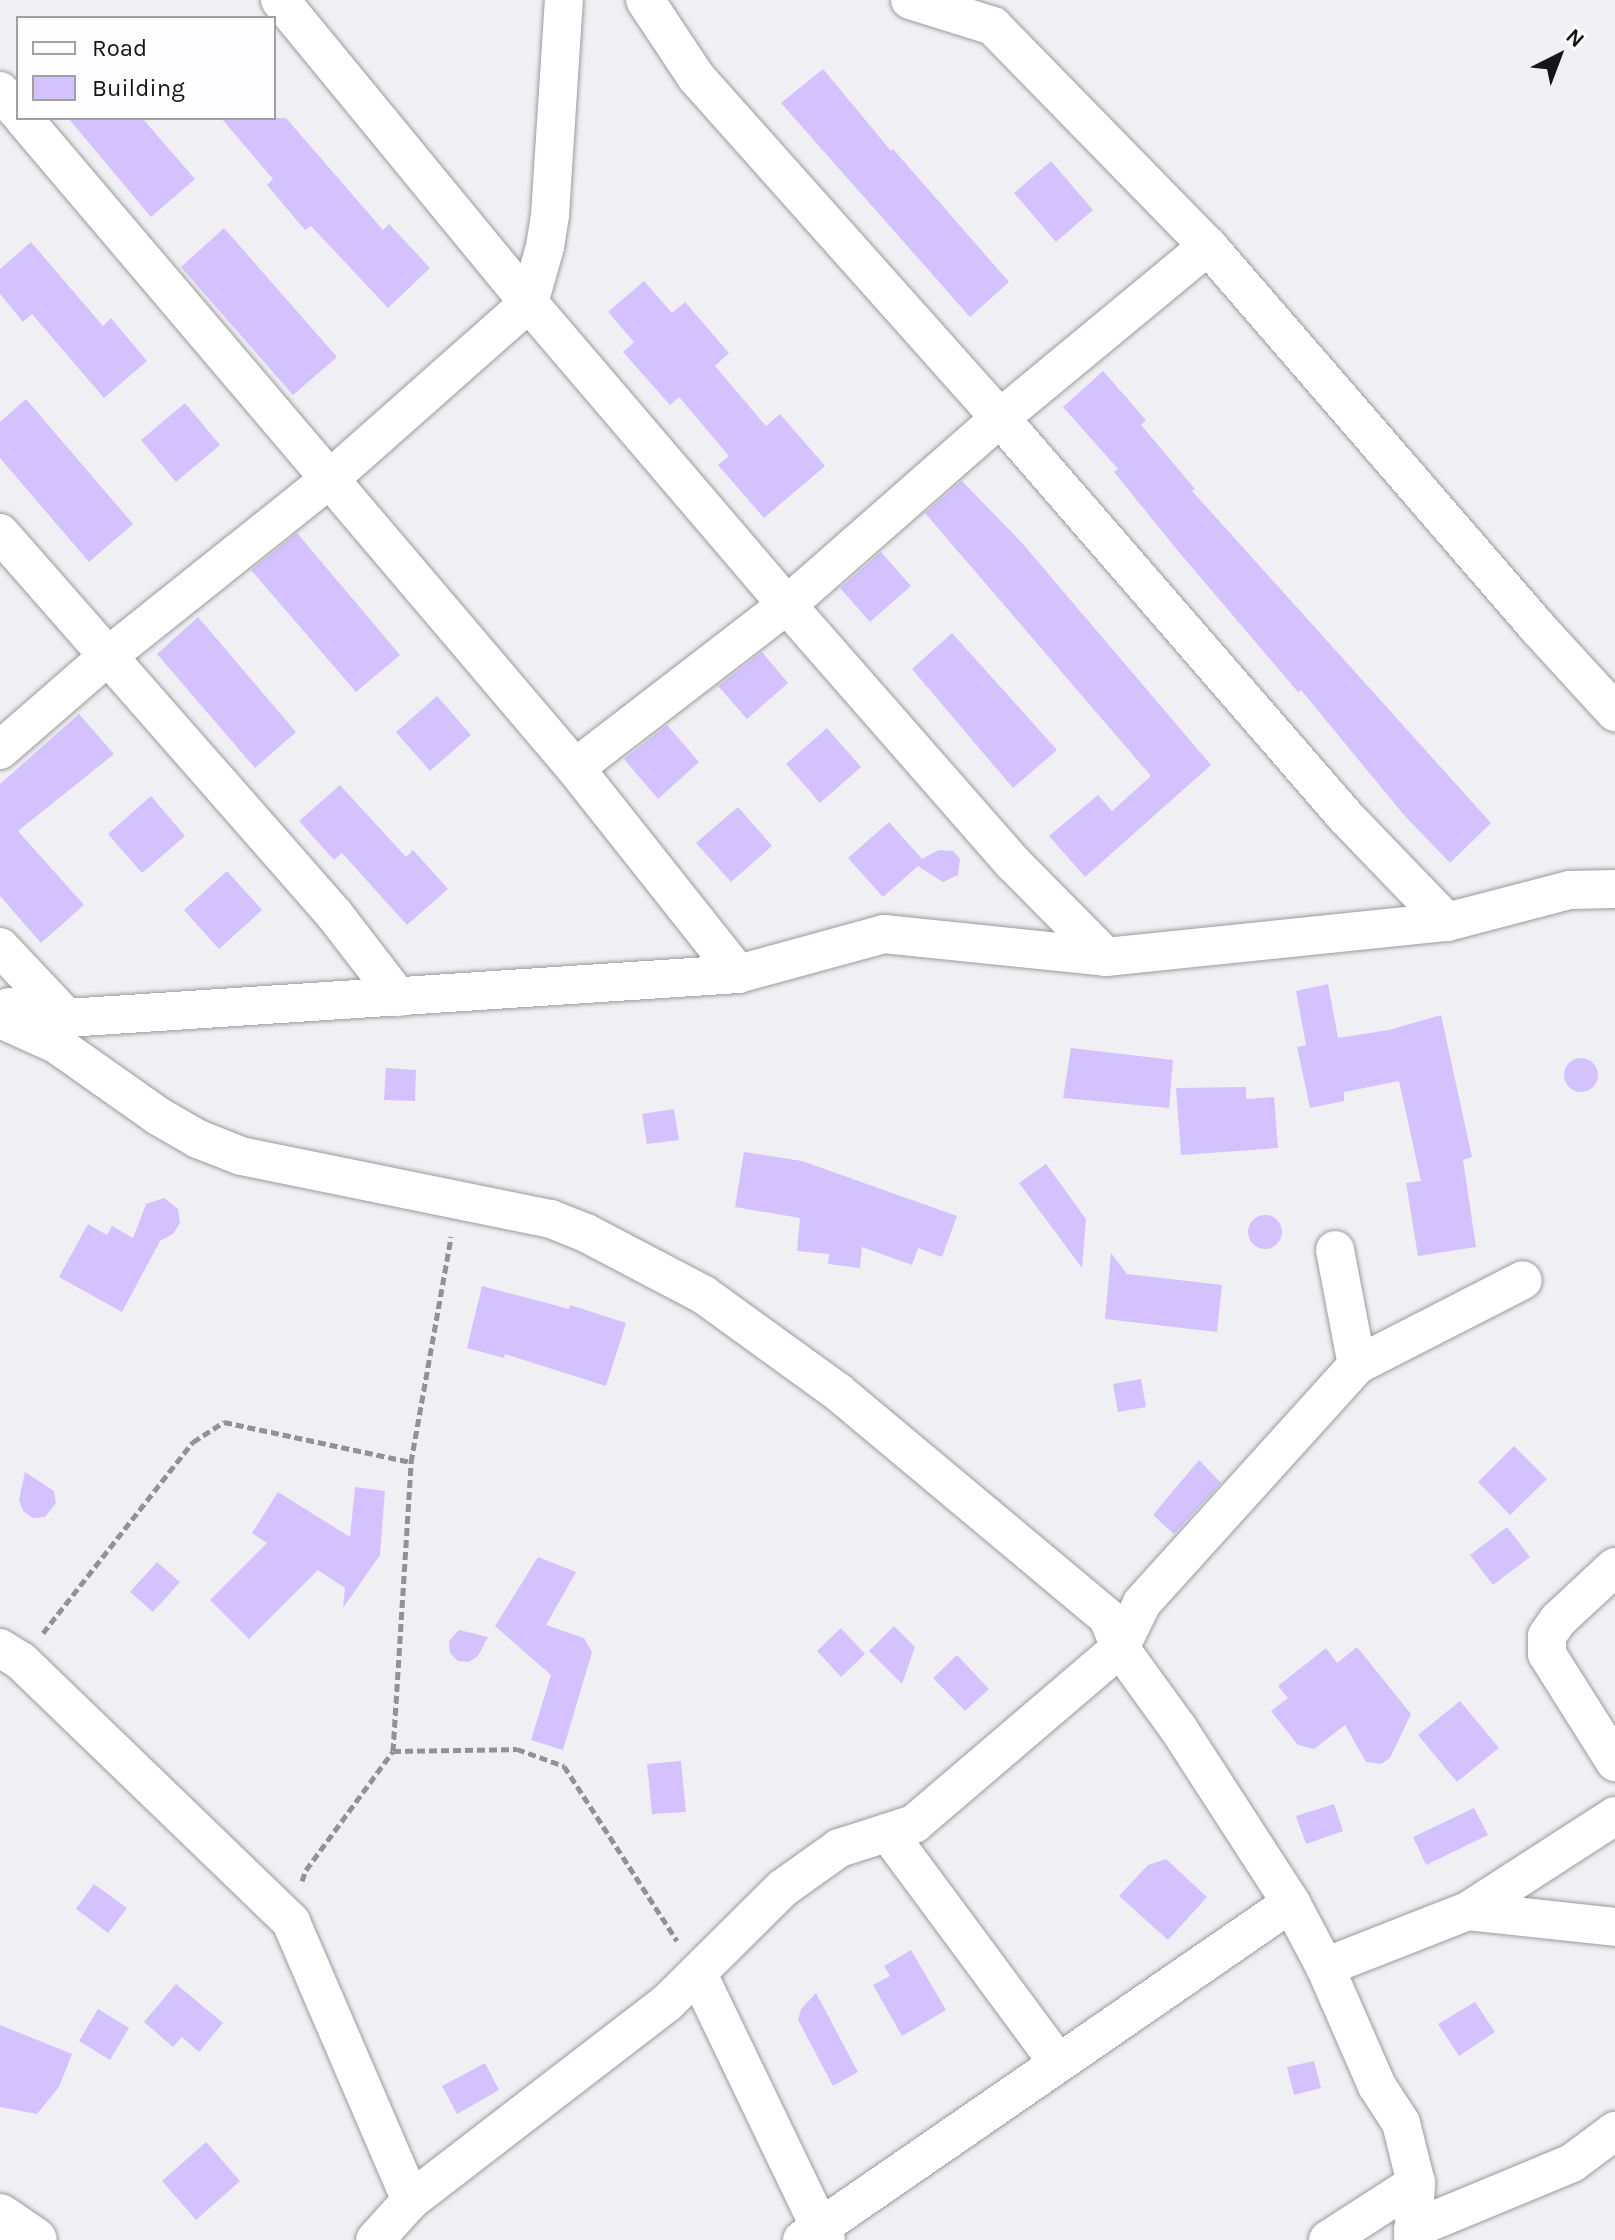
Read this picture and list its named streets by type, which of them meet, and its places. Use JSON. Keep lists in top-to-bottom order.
{
  "legend": ["Road", "Building"],
  "north": "top right"
}
